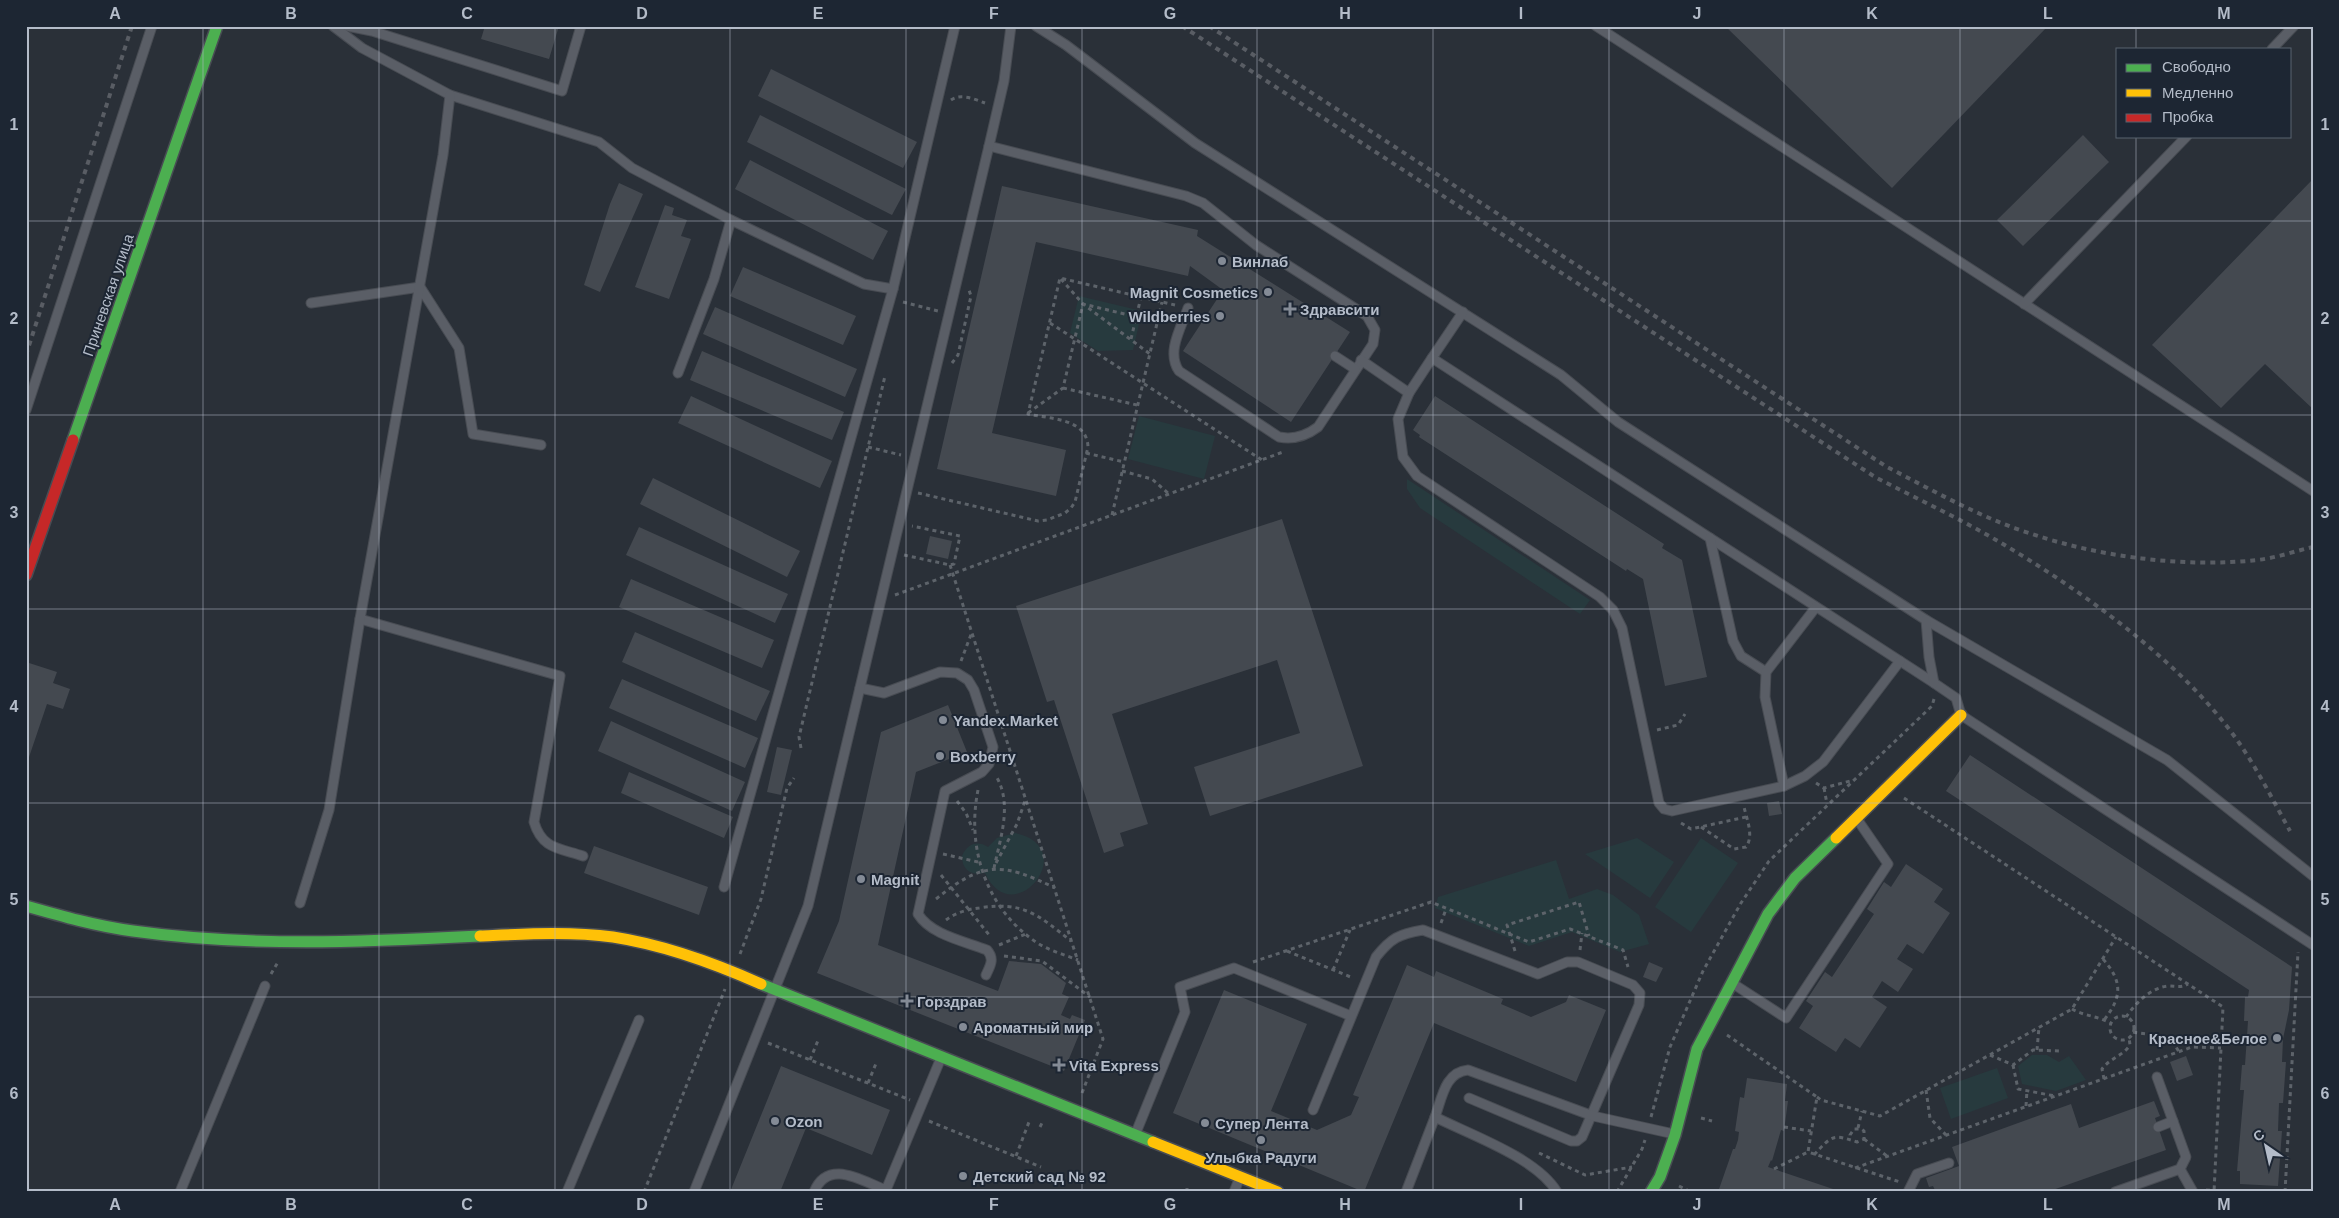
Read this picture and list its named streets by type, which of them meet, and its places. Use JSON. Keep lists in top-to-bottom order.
{
  "streets": {
    "street": ["Приневская улица"]
  },
  "places": {
    "other": [
      "Винлаб",
      "Magnit Cosmetics",
      "Wildberries",
      "Yandex.Market",
      "Boxberry",
      "Magnit",
      "Ароматный мир",
      "Красное&Белое",
      "Ozon",
      "Супер Лента",
      "Улыбка Радуги",
      "Детский сад № 92"
    ],
    "health": ["Здравсити", "Горздрав", "Vita Express"]
  },
  "legend": ["Свободно", "Медленно", "Пробка"],
  "north": "top left",
  "grid": {
    "columns": [
      "A",
      "B",
      "C",
      "D",
      "E",
      "F",
      "G",
      "H",
      "I",
      "J",
      "K",
      "L",
      "M"
    ],
    "rows": [
      "1",
      "2",
      "3",
      "4",
      "5",
      "6"
    ]
  }
}
